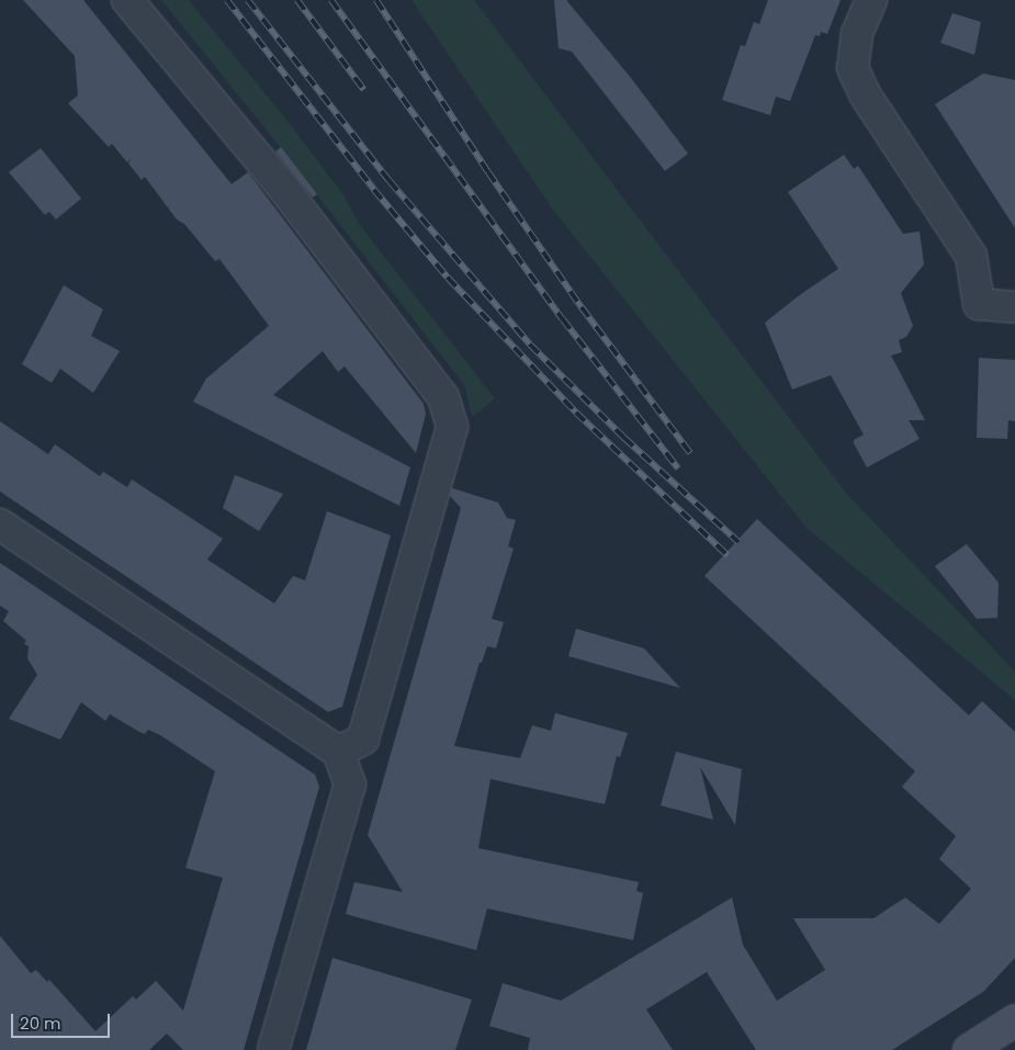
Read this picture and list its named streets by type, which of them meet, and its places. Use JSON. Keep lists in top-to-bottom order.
{
  "scale_bar": "20 m"
}
